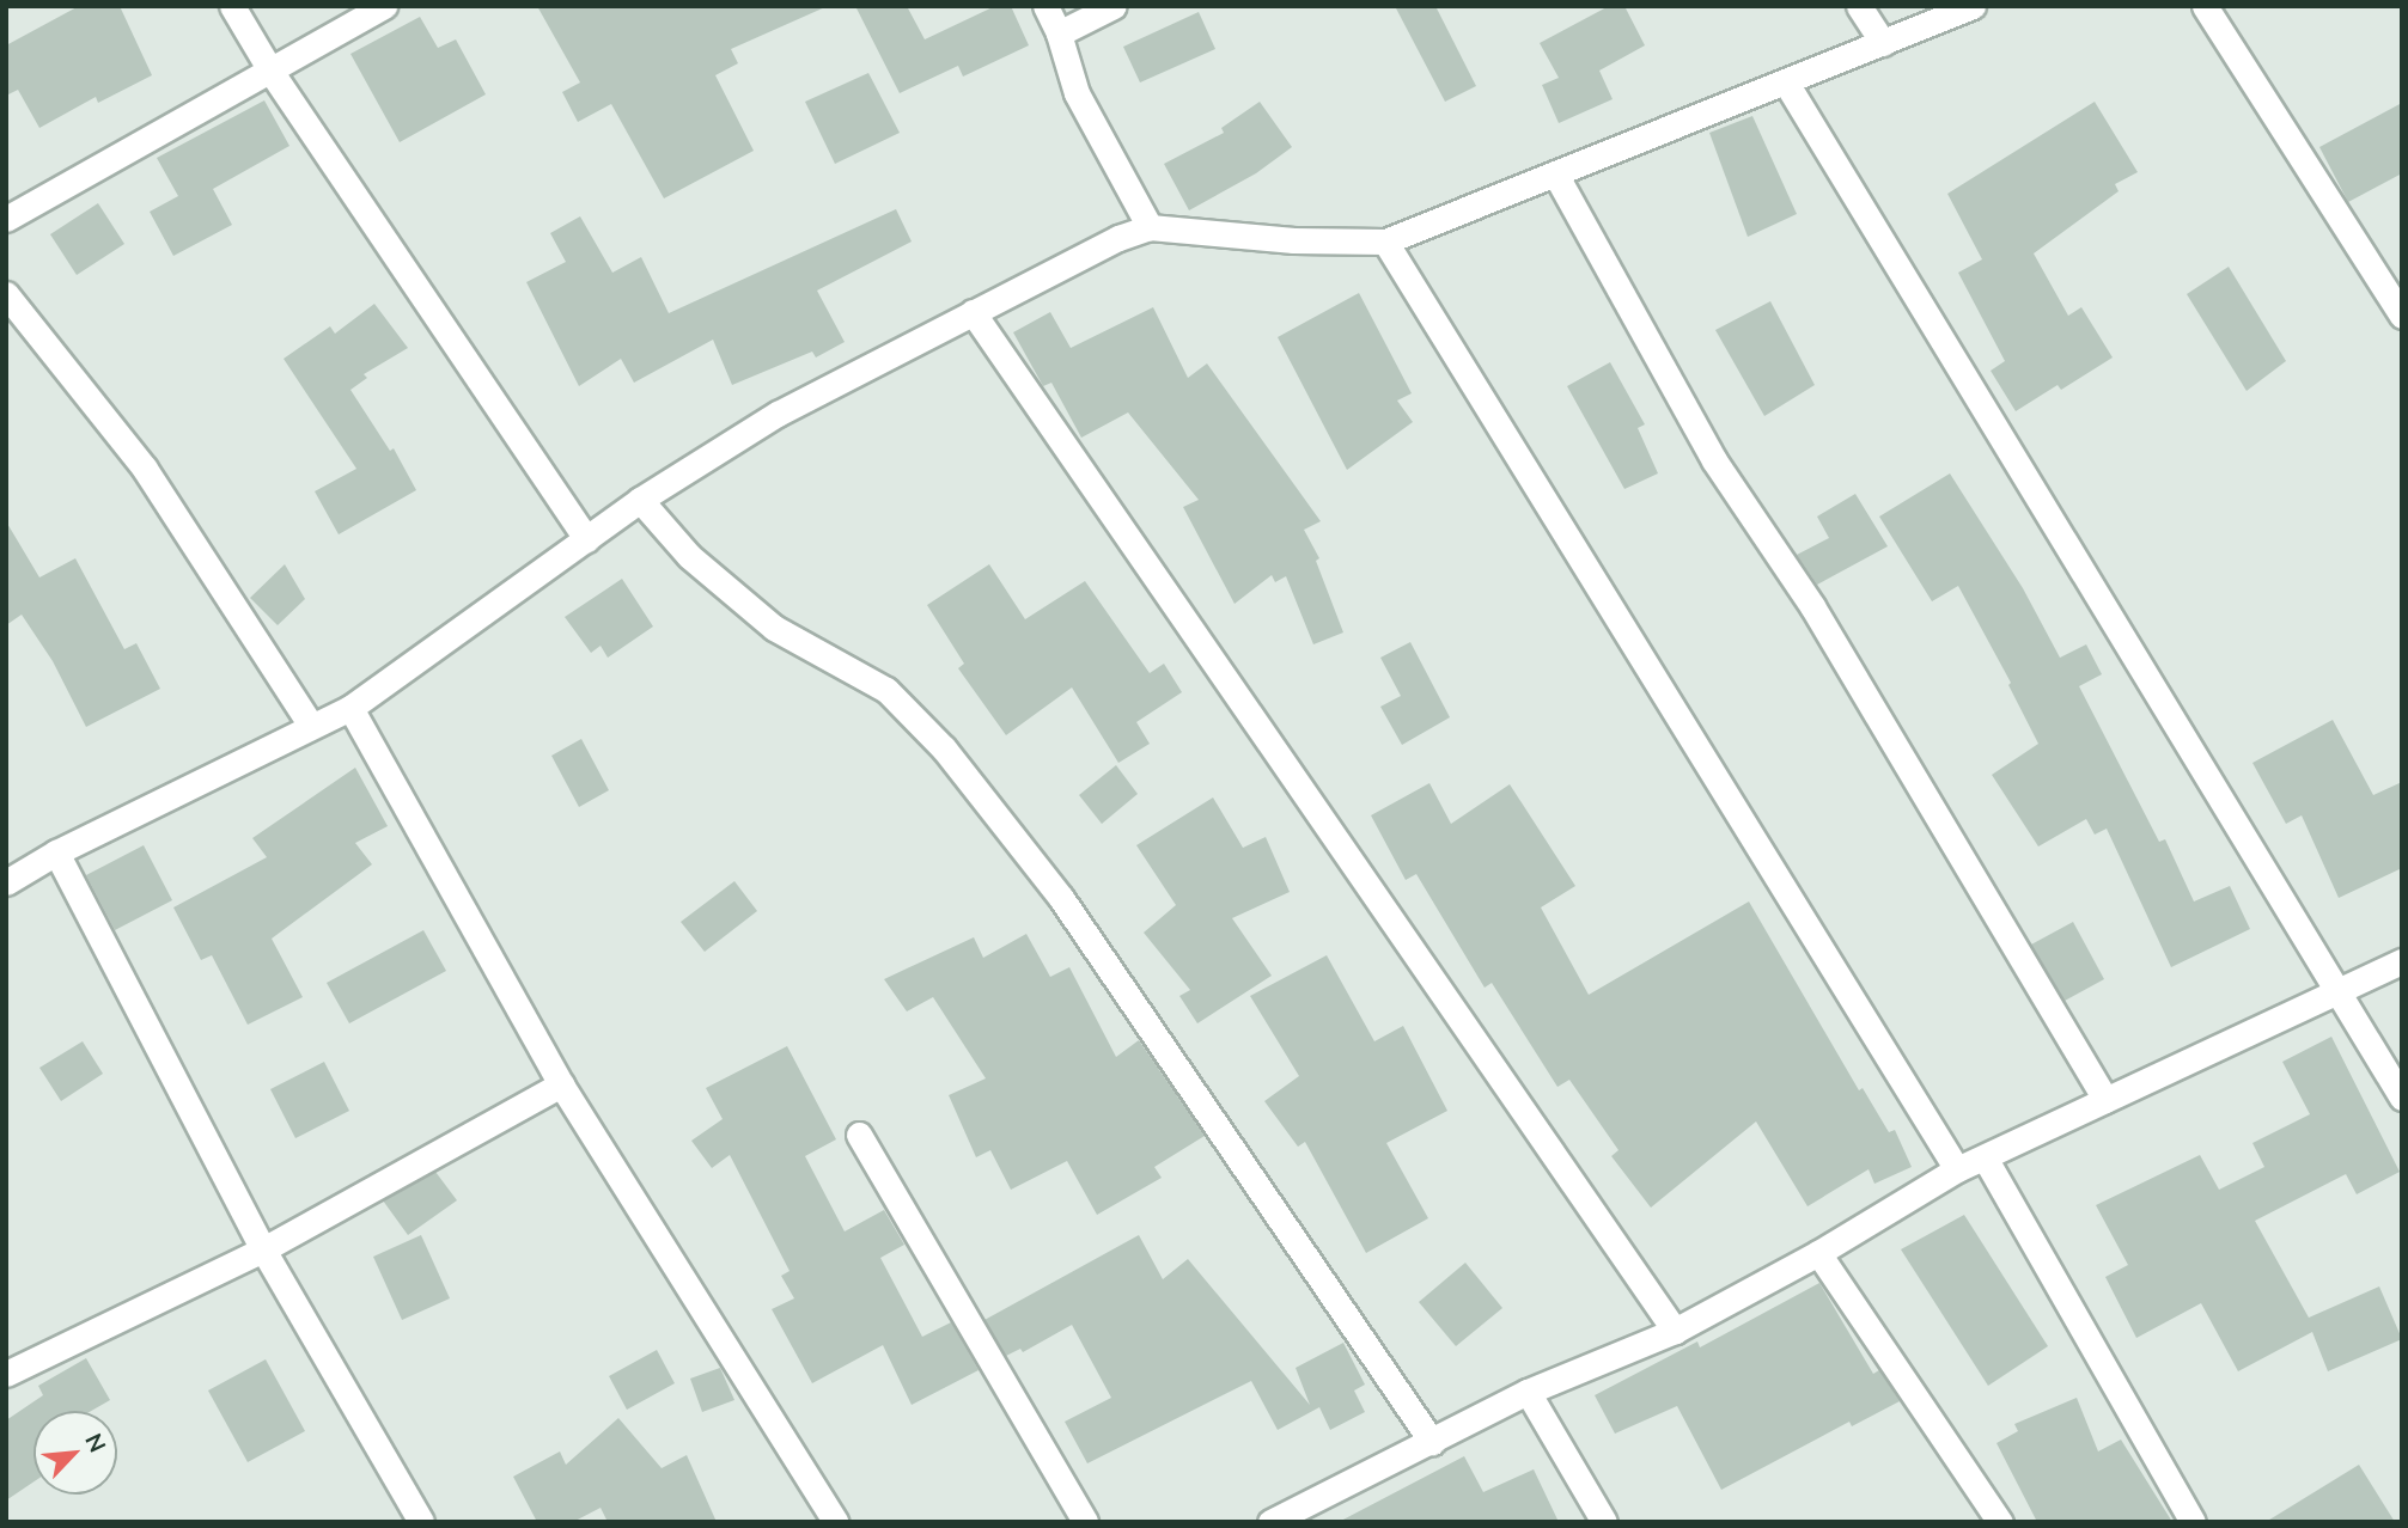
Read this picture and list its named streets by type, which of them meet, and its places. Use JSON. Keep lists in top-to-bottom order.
{
  "north": "top right"
}
